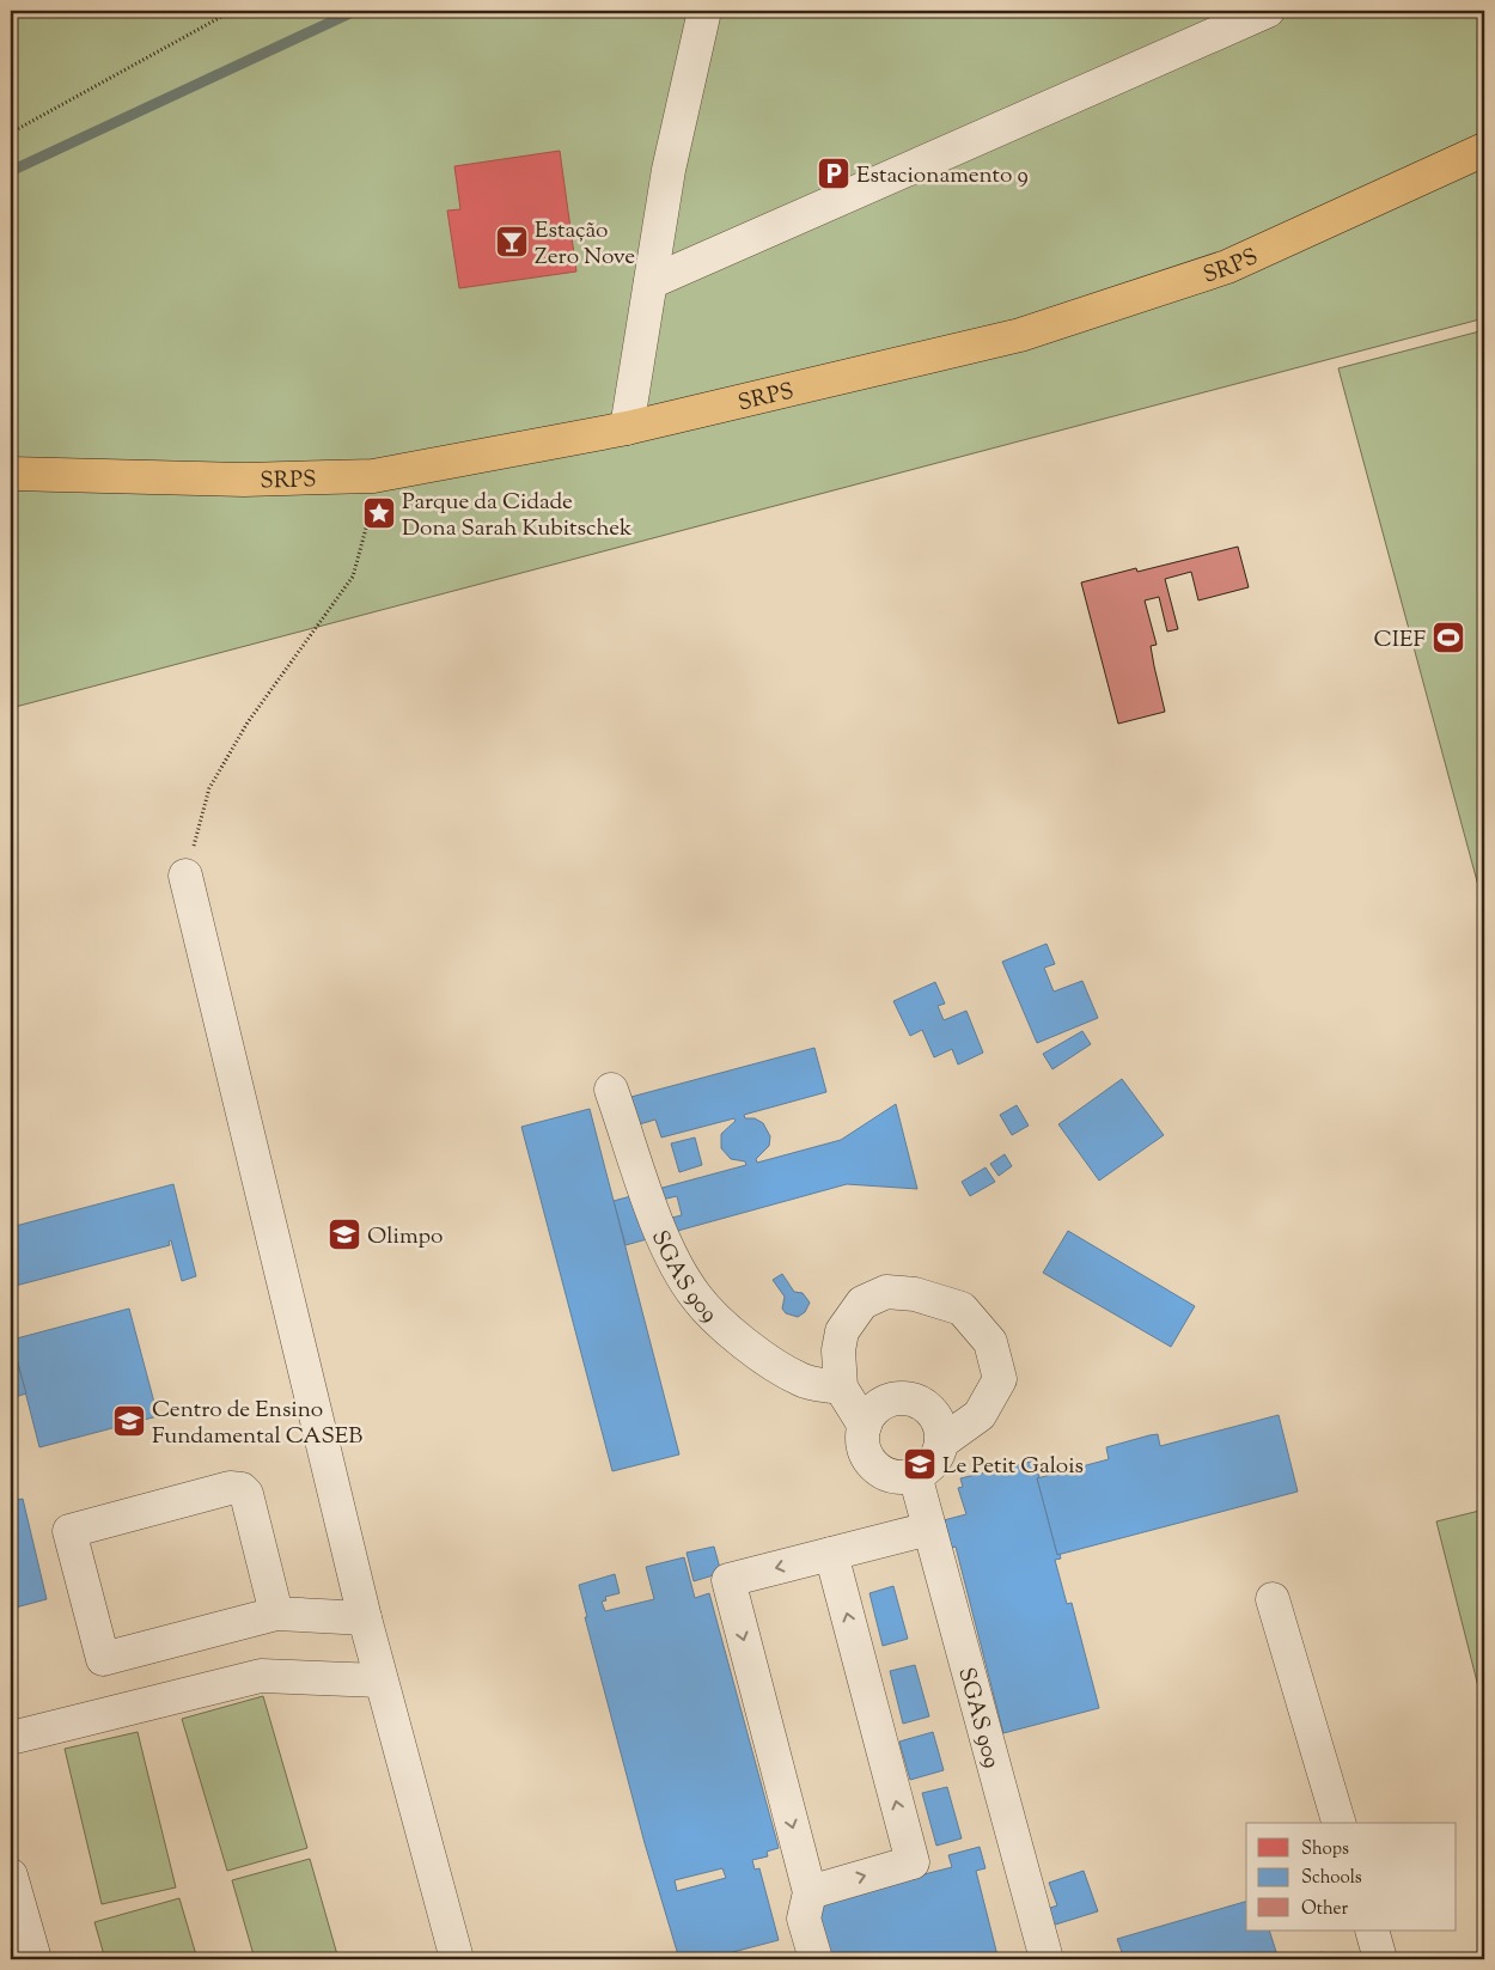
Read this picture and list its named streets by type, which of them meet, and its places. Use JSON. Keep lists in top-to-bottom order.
{
  "streets": {
    "main road": ["SRPS"],
    "lane": ["SGAS 909"]
  },
  "places": {
    "parking": ["Estacionamento 9"],
    "bar": ["Estação Zero Nove"],
    "place": ["Parque da Cidade Dona Sarah Kubitschek"],
    "sports": ["CIEF"],
    "school or university": ["Olimpo", "Centro de Ensino Fundamental CASEB", "Le Petit Galois"]
  },
  "legend": ["Shops", "Schools", "Other"]
}
